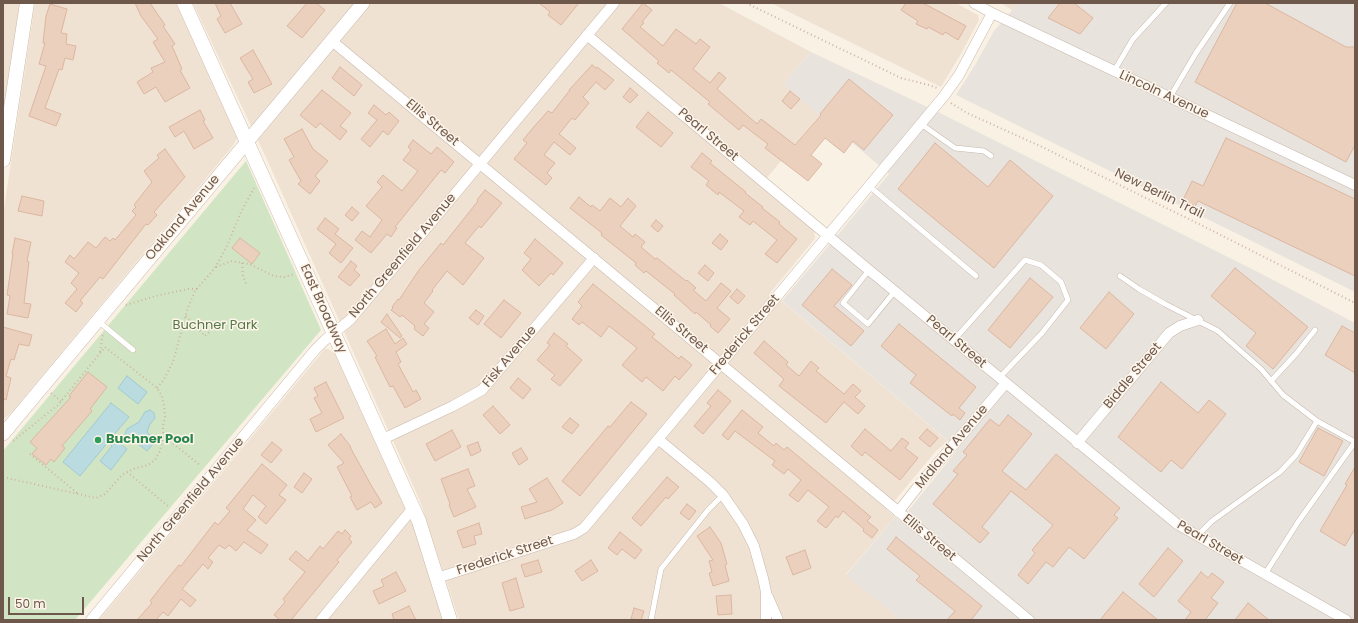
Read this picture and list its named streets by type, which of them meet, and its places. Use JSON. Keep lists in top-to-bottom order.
{
  "streets": {
    "main road": ["East Broadway"],
    "street": [
      "Lincoln Avenue",
      "Ellis Street",
      "Pearl Street",
      "Oakland Avenue",
      "North Greenfield Avenue",
      "Frederick Street",
      "Fisk Avenue",
      "Biddle Street",
      "Midland Avenue"
    ],
    "path": ["New Berlin Trail"]
  },
  "crossings": [
    ["Lincoln Avenue", "Frederick Street"],
    ["Ellis Street", "Oakland Avenue"],
    ["Ellis Street", "North Greenfield Avenue"],
    ["Ellis Street", "Frederick Street"],
    ["Ellis Street", "Fisk Avenue"],
    ["Ellis Street", "Midland Avenue"],
    ["Pearl Street", "North Greenfield Avenue"],
    ["Pearl Street", "Frederick Street"],
    ["Pearl Street", "Biddle Street"],
    ["Pearl Street", "Midland Avenue"],
    ["Oakland Avenue", "East Broadway"],
    ["North Greenfield Avenue", "East Broadway"],
    ["East Broadway", "Frederick Street"],
    ["East Broadway", "Fisk Avenue"]
  ],
  "parks": ["Buchner Park"],
  "places": ["Buchner Pool"],
  "scale_bar": "50 m"
}
